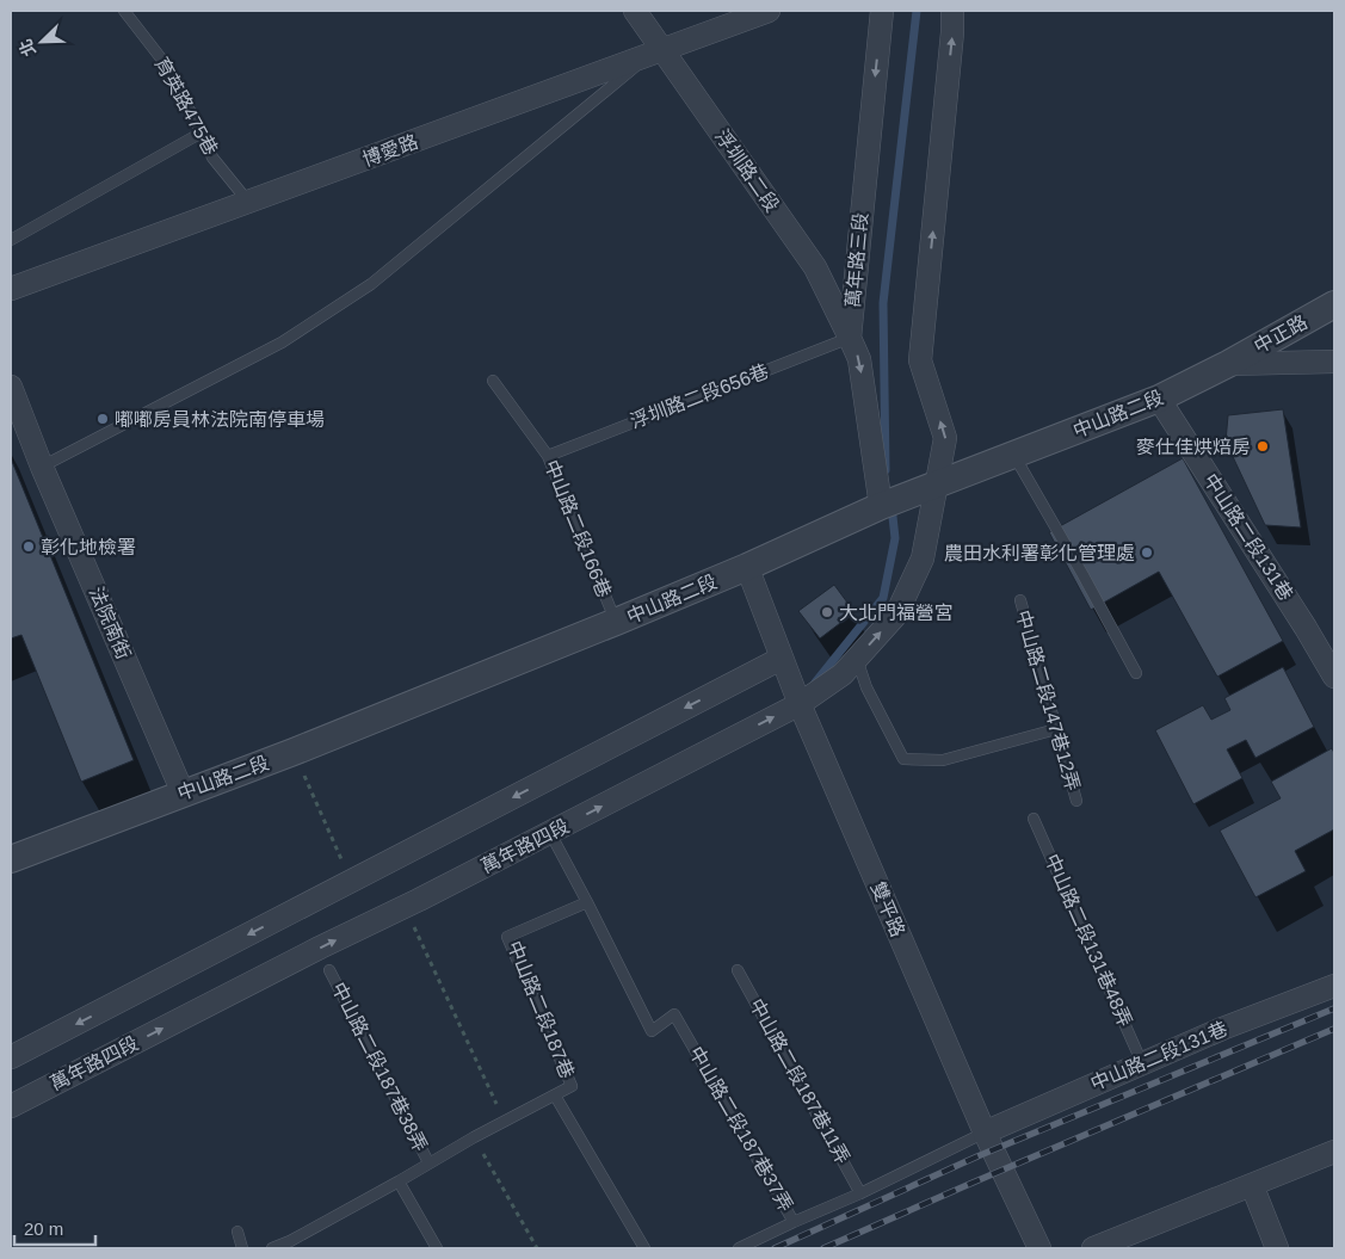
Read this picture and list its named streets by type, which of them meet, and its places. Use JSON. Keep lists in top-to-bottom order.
{
  "streets": {
    "street": [
      "博愛路",
      "浮圳路二段",
      "萬年路三段",
      "中正路",
      "中山路二段",
      "中山路二段131巷",
      "法院南街",
      "萬年路四段",
      "雙平路"
    ],
    "lane": [
      "育英路475巷",
      "浮圳路二段656巷",
      "中山路二段166巷",
      "中山路二段147巷12弄",
      "中山路二段131巷48弄",
      "中山路二段187巷",
      "中山路二段187巷38弄",
      "中山路二段187巷11弄",
      "中山路二段187巷37弄"
    ]
  },
  "crossings": [
    ["育英路475巷", "博愛路"],
    ["博愛路", "浮圳路二段"],
    ["浮圳路二段", "萬年路三段"],
    ["浮圳路二段", "浮圳路二段656巷"],
    ["萬年路三段", "浮圳路二段656巷"],
    ["萬年路三段", "中山路二段"],
    ["中正路", "中山路二段"],
    ["浮圳路二段656巷", "中山路二段166巷"],
    ["中山路二段", "中山路二段166巷"],
    ["中山路二段", "中山路二段131巷"],
    ["中山路二段", "法院南街"],
    ["中山路二段", "萬年路四段"],
    ["中山路二段", "雙平路"],
    ["中山路二段131巷", "雙平路"],
    ["中山路二段131巷", "中山路二段131巷48弄"],
    ["萬年路四段", "雙平路"],
    ["中山路二段187巷", "中山路二段187巷38弄"],
    ["中山路二段187巷", "中山路二段187巷37弄"]
  ],
  "places": [
    "嘟嘟房員林法院南停車場",
    "麥仕佳烘焙房",
    "彰化地檢署",
    "農田水利署彰化管理處",
    "大北門福營宮"
  ],
  "scale_bar": "20 m",
  "north": "bottom left"
}
